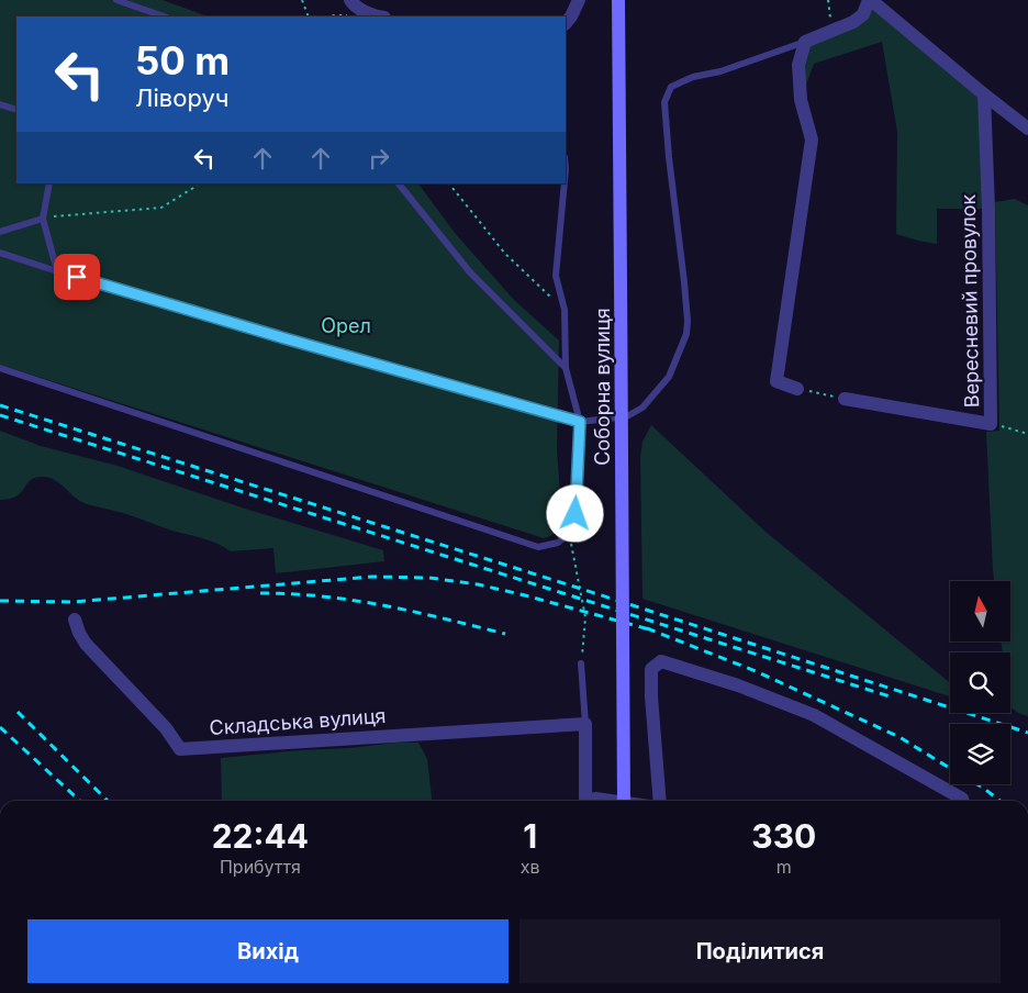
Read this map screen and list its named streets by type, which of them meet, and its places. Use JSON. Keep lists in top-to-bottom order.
{
  "streets": {
    "main road": ["Соборна вулиця"],
    "street": ["Вересневий провулок", "Складська вулиця"]
  },
  "parks": ["Орел"],
  "north": "top",
  "page": {
    "turn": ["50 m", "Ліворуч"],
    "eta": [
      "22:44",
      "Прибуття",
      "1",
      "хв",
      "330",
      "m"
    ],
    "buttons": ["Вихід", "Поділитися"]
  }
}
